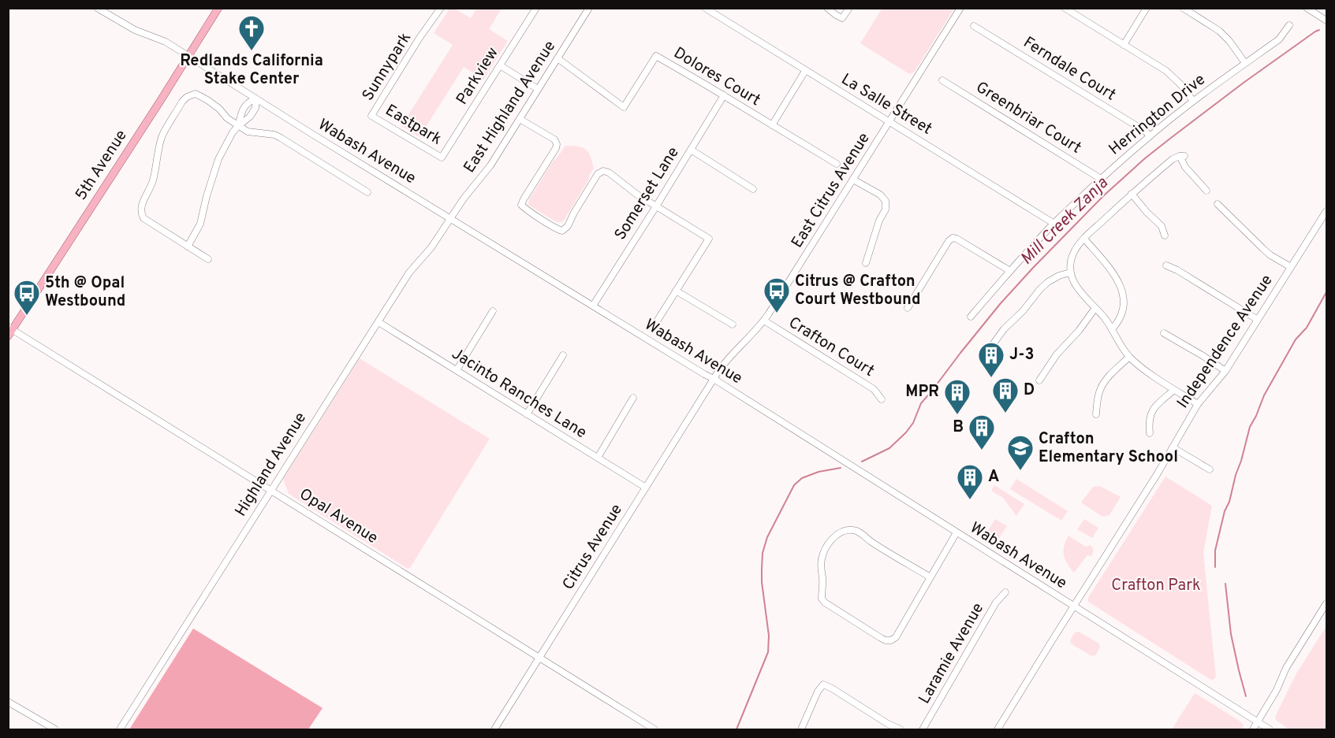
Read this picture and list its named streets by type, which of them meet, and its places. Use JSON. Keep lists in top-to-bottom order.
{
  "streets": {
    "main road": ["5th Avenue"],
    "street": [
      "Sunnypark",
      "Ferndale Court",
      "Parkview",
      "Dolores Court",
      "La Salle Street",
      "East Highland Avenue",
      "Herrington Drive",
      "Greenbriar Court",
      "Eastpark",
      "Wabash Avenue",
      "East Citrus Avenue",
      "Somerset Lane",
      "Independence Avenue",
      "Crafton Court",
      "Jacinto Ranches Lane",
      "Highland Avenue",
      "Opal Avenue",
      "Citrus Avenue",
      "Laramie Avenue"
    ]
  },
  "crossings": [
    ["Sunnypark", "Eastpark"],
    ["Ferndale Court", "Herrington Drive"],
    ["Parkview", "Eastpark"],
    ["Dolores Court", "East Highland Avenue"],
    ["Dolores Court", "Somerset Lane"],
    ["La Salle Street", "Herrington Drive"],
    ["La Salle Street", "East Citrus Avenue"],
    ["East Highland Avenue", "Wabash Avenue"],
    ["East Highland Avenue", "Highland Avenue"],
    ["Herrington Drive", "Greenbriar Court"],
    ["Wabash Avenue", "5th Avenue"],
    ["Wabash Avenue", "East Citrus Avenue"],
    ["Wabash Avenue", "Somerset Lane"],
    ["Wabash Avenue", "Independence Avenue"],
    ["Wabash Avenue", "Highland Avenue"],
    ["Wabash Avenue", "Citrus Avenue"],
    ["5th Avenue", "Opal Avenue"],
    ["East Citrus Avenue", "Crafton Court"],
    ["East Citrus Avenue", "Citrus Avenue"],
    ["Jacinto Ranches Lane", "Highland Avenue"],
    ["Jacinto Ranches Lane", "Citrus Avenue"],
    ["Highland Avenue", "Opal Avenue"],
    ["Opal Avenue", "Citrus Avenue"]
  ],
  "water": ["Mill Creek Zanja"],
  "parks": ["Crafton Park"],
  "places": {
    "church": ["Redlands California Stake Center"],
    "bus stop": ["Citrus @ Crafton Court Westbound", "5th @ Opal Westbound"],
    "building": [
      "J-3",
      "D",
      "MPR",
      "B",
      "A"
    ],
    "school or university": ["Crafton Elementary School"]
  }
}
